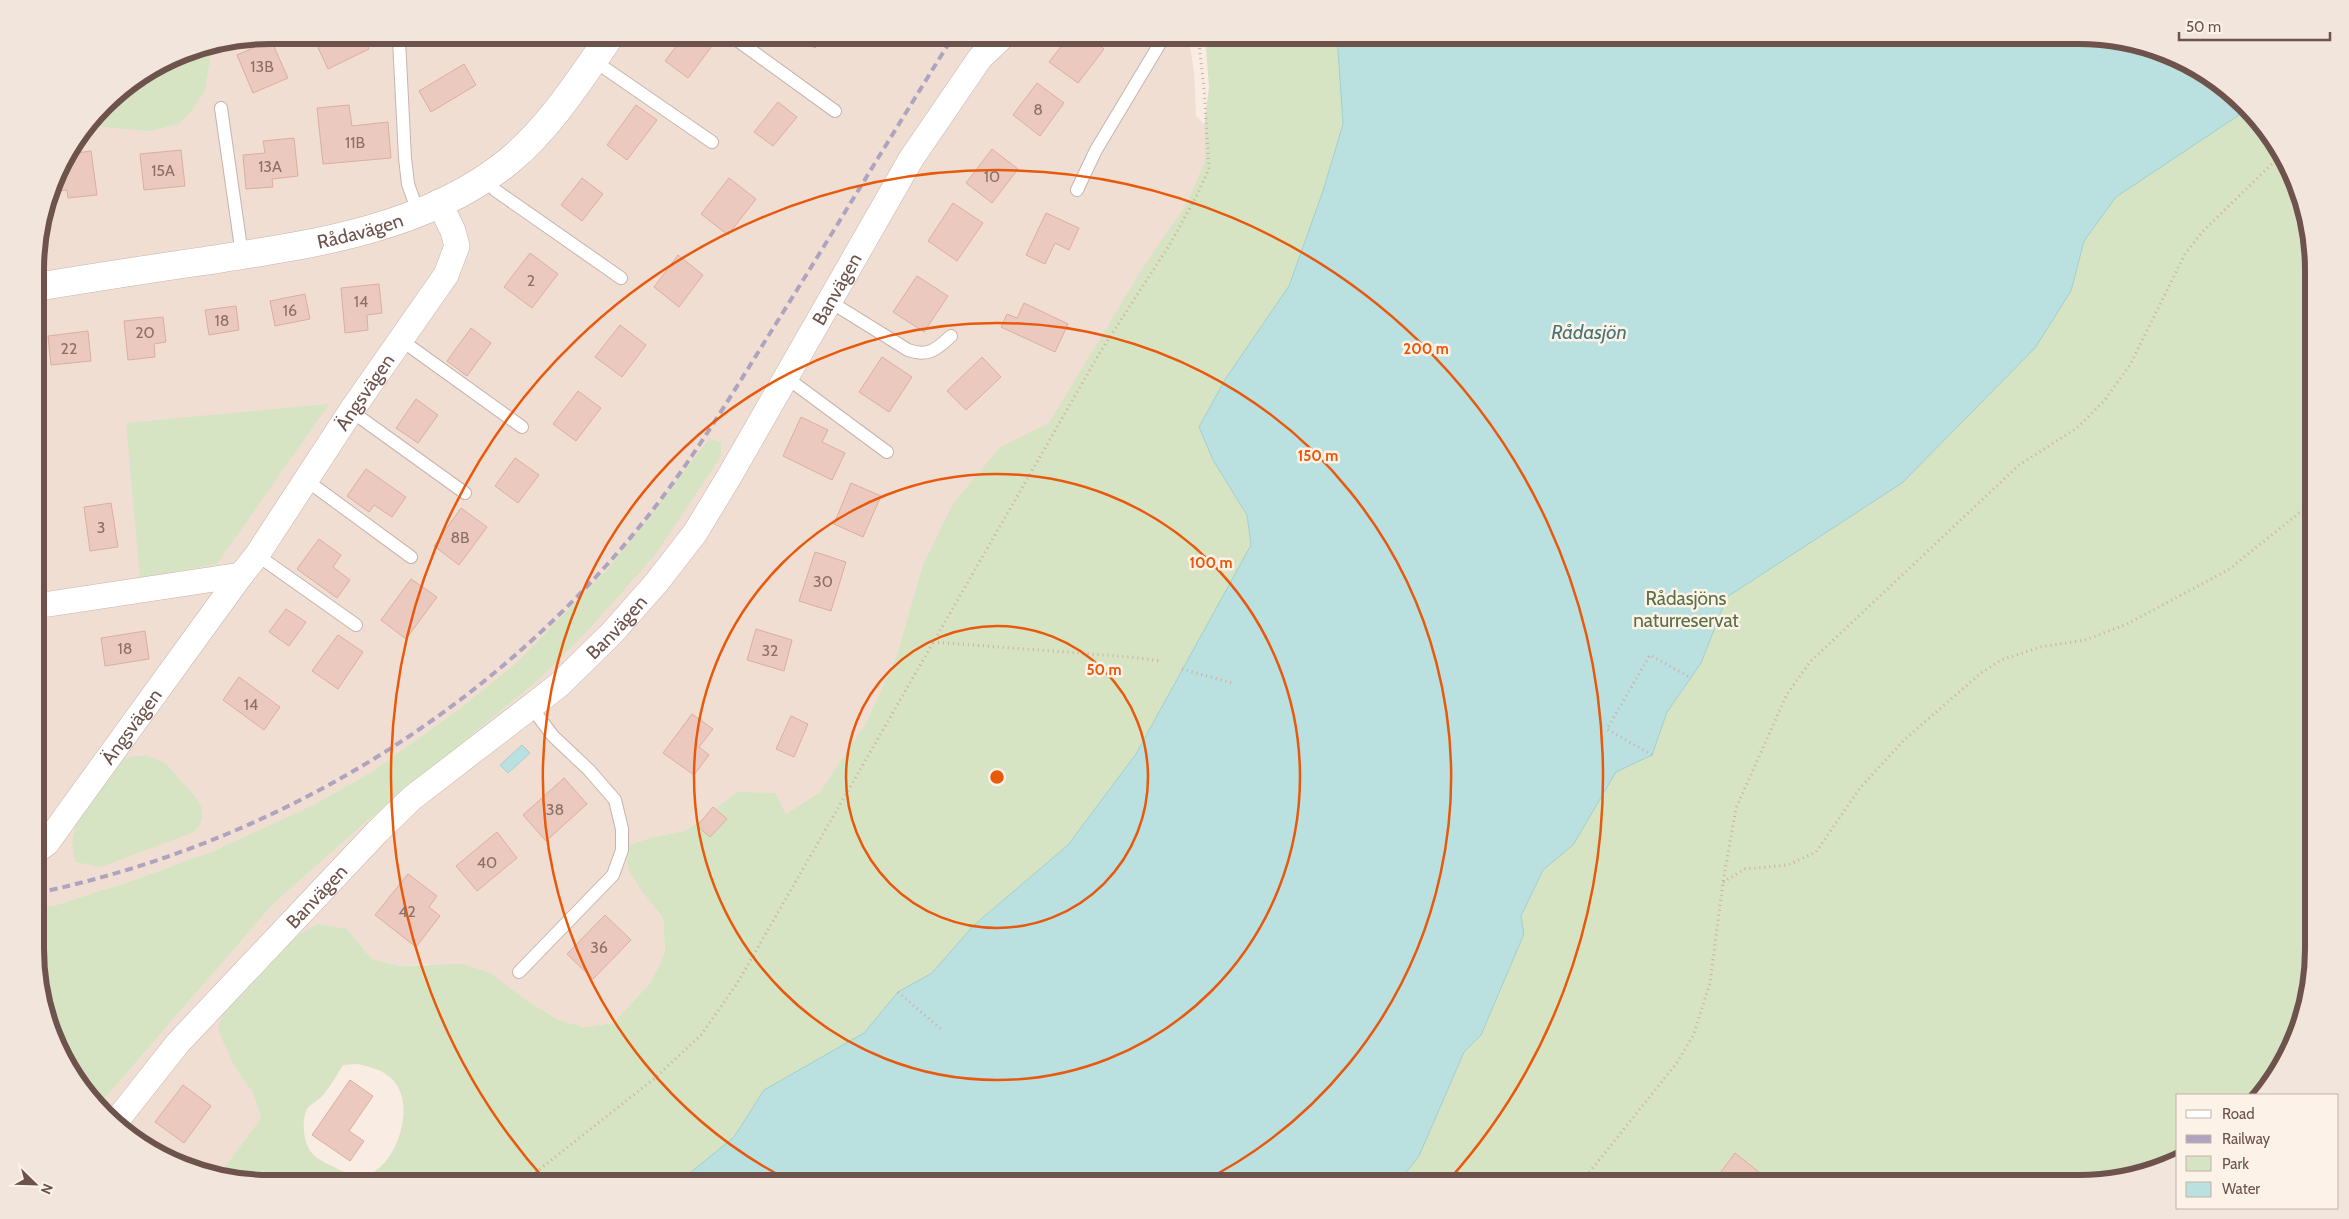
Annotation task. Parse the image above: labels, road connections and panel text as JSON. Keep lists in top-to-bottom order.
{
  "streets": {
    "street": ["Rådavägen", "Banvägen", "Ängsvägen"]
  },
  "crossings": [
    ["Rådavägen", "Ängsvägen"]
  ],
  "water": ["Rådasjön"],
  "parks": ["Rådasjöns naturreservat"],
  "house_numbers": [
    "13B",
    "8",
    "11B",
    "13A",
    "15A",
    "10",
    "2",
    "14",
    "16",
    "18",
    "20",
    "22",
    "3",
    "8B",
    "30",
    "18",
    "32",
    "14",
    "38",
    "40",
    "42",
    "36"
  ],
  "legend": [
    "Road",
    "Railway",
    "Park",
    "Water"
  ],
  "scale_bar": "50 m",
  "north": "bottom right",
  "rings": [
    "200 m",
    "150 m",
    "100 m",
    "50 m"
  ]
}
